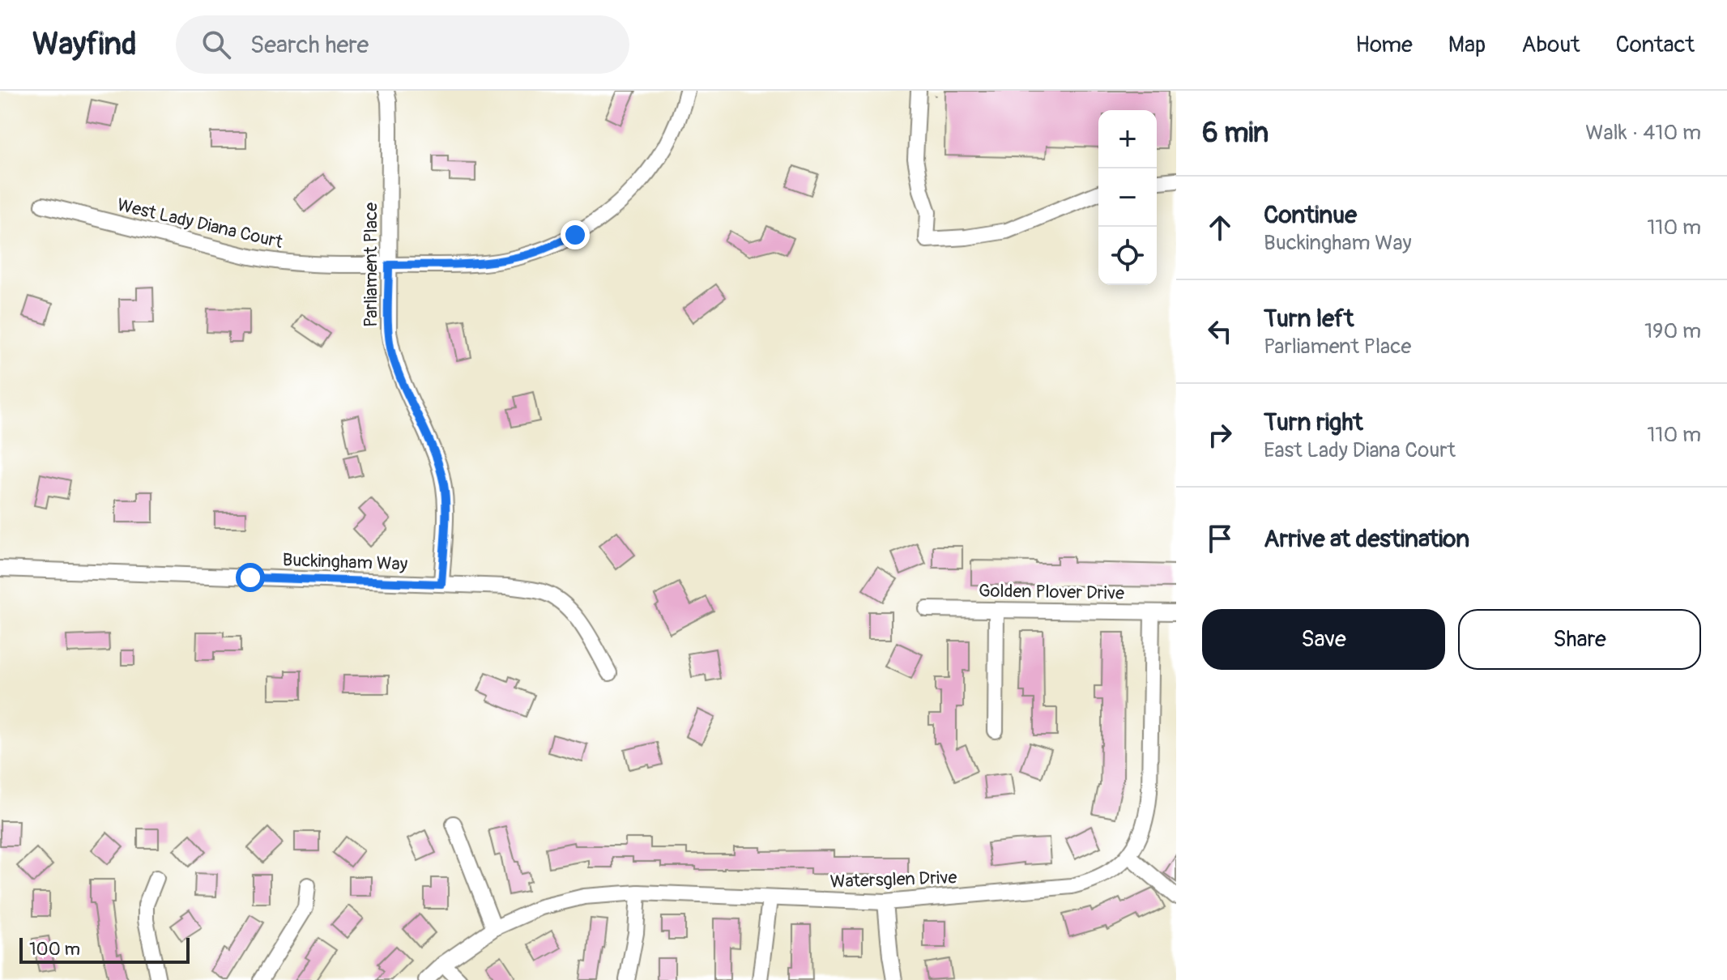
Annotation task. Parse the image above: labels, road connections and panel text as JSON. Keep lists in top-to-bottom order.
{
  "streets": {
    "street": [
      "West Lady Diana Court",
      "Parliament Place",
      "Buckingham Way",
      "Golden Plover Drive",
      "Watersglen Drive"
    ]
  },
  "crossings": [
    ["West Lady Diana Court", "Parliament Place"],
    ["Parliament Place", "Buckingham Way"],
    ["Golden Plover Drive", "Watersglen Drive"]
  ],
  "scale_bar": "100 m",
  "page": {
    "header": "Wayfind",
    "search": "Search here",
    "nav": [
      "Home",
      "Map",
      "About",
      "Contact"
    ],
    "heading": ["6 min", "Walk · 410 m"],
    "map_buttons": ["+", "−"],
    "list": [
      ["Continue", "Buckingham Way", "110 m"],
      ["Turn left", "Parliament Place", "190 m"],
      ["Turn right", "East Lady Diana Court", "110 m"],
      "Arrive at destination"
    ],
    "buttons": ["Save", "Share"],
    "scale": "100 m"
  }
}
